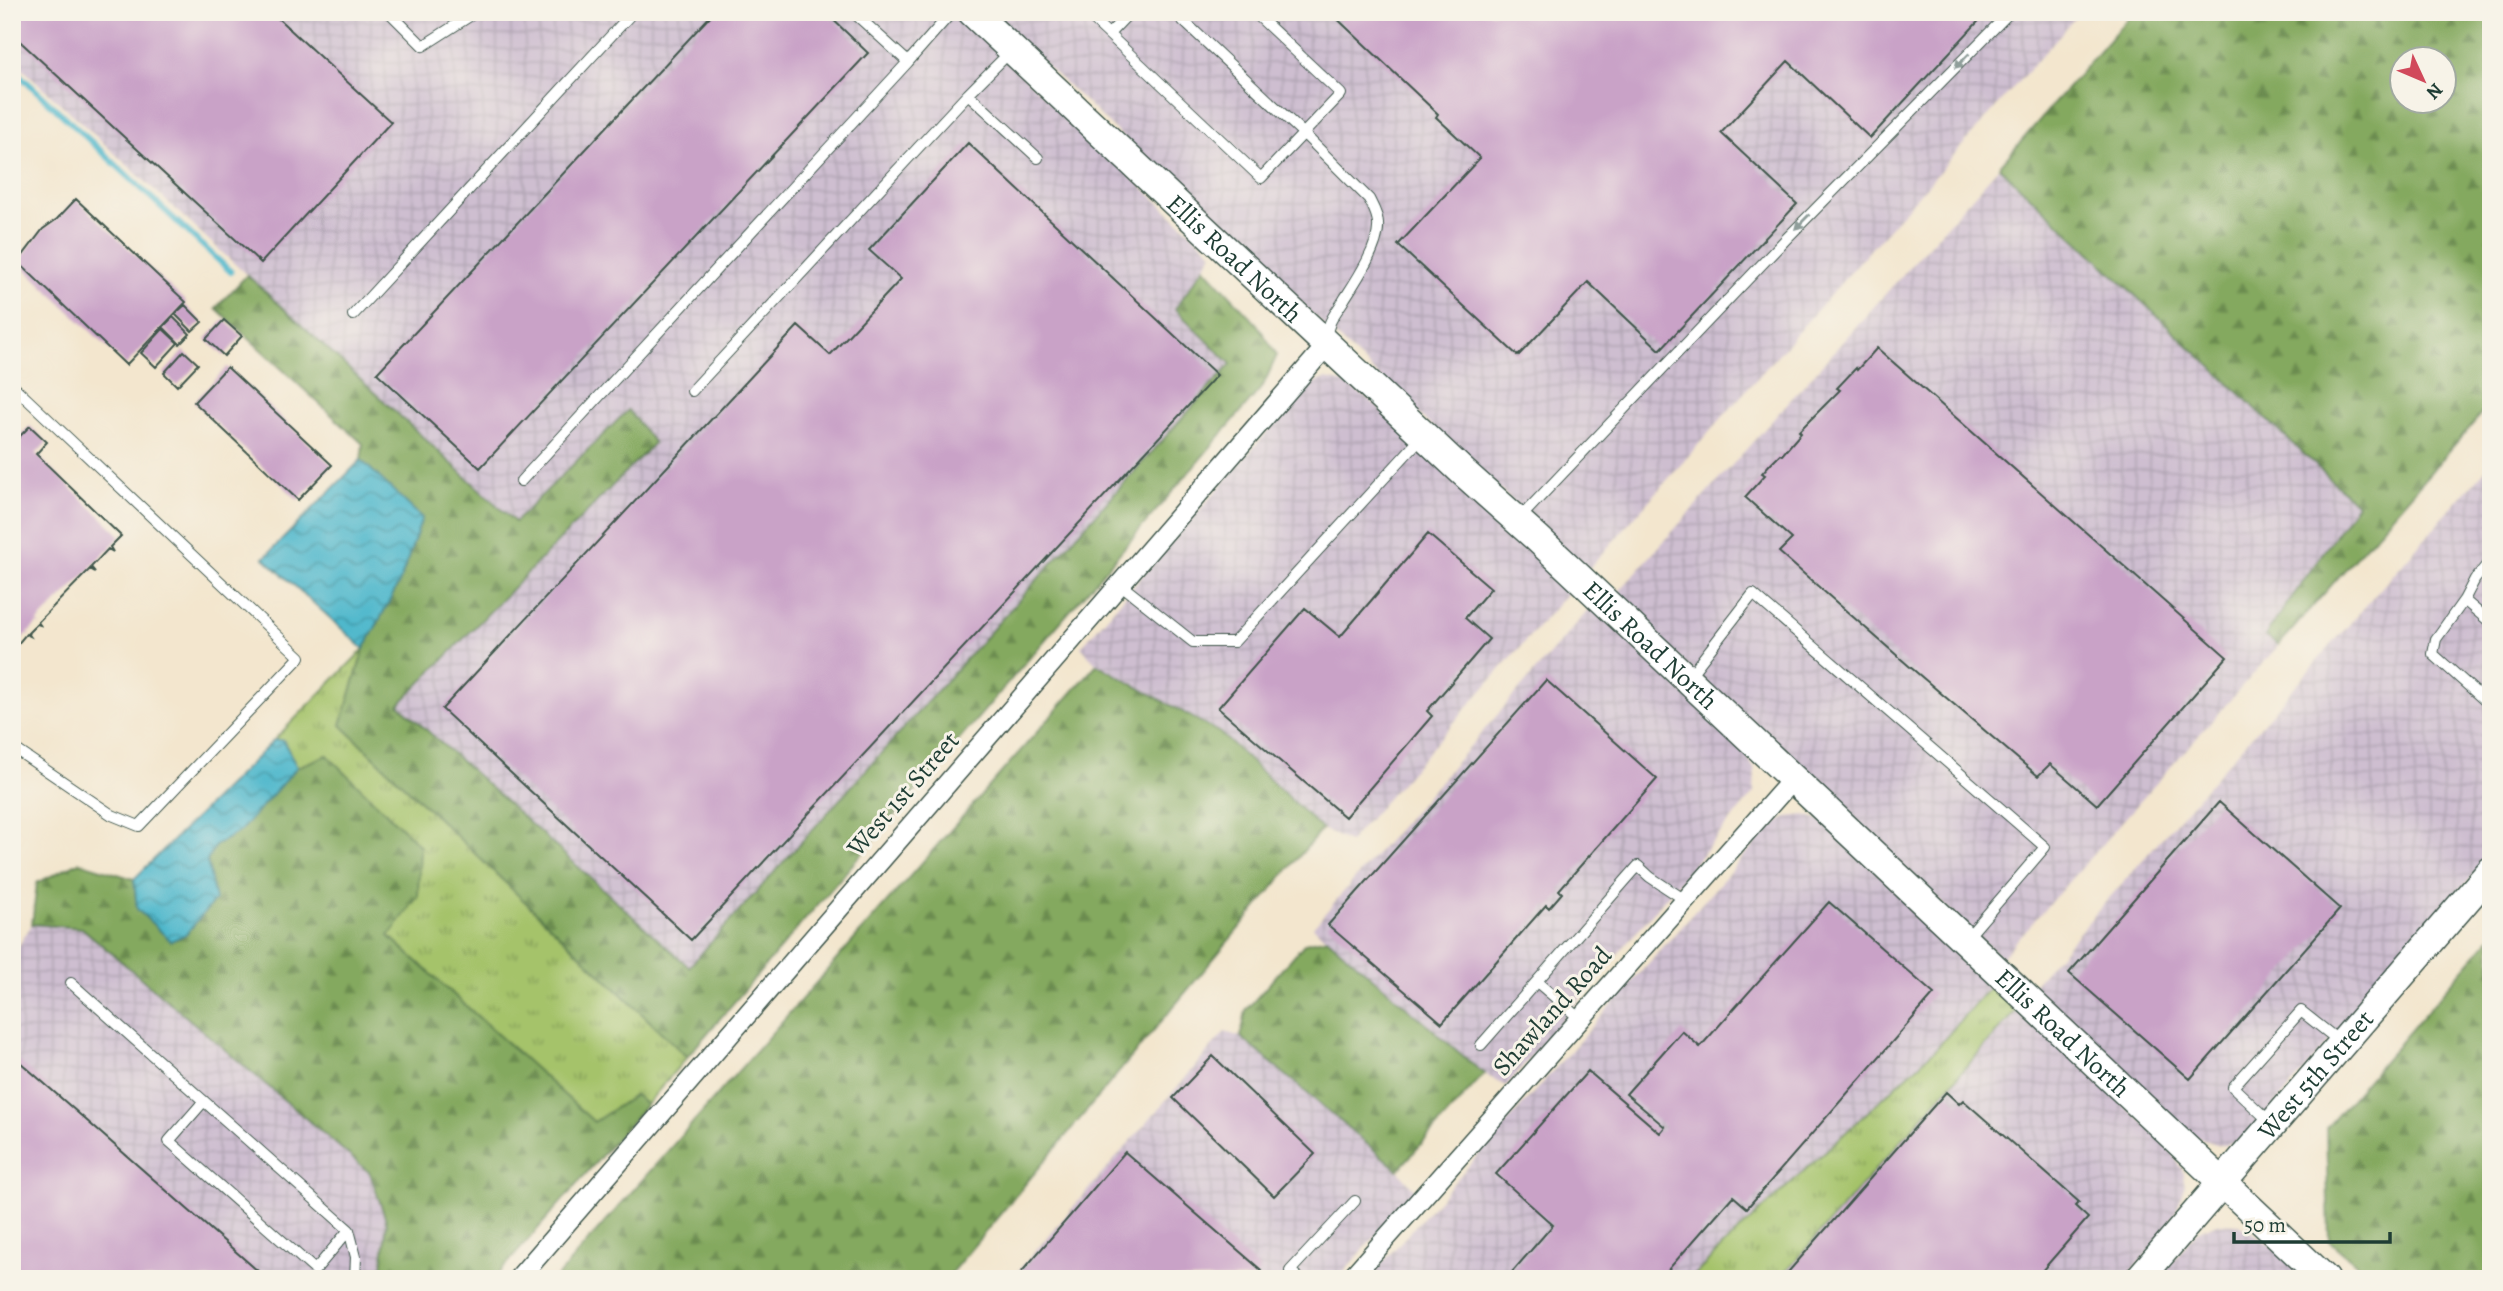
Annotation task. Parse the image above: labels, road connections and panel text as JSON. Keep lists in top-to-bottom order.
{
  "streets": {
    "street": [
      "Ellis Road North",
      "West 1st Street",
      "Shawland Road",
      "West 5th Street"
    ]
  },
  "crossings": [
    ["Ellis Road North", "West 1st Street"],
    ["Ellis Road North", "Shawland Road"],
    ["Ellis Road North", "West 5th Street"]
  ],
  "scale_bar": "50 m",
  "north": "bottom right"
}
